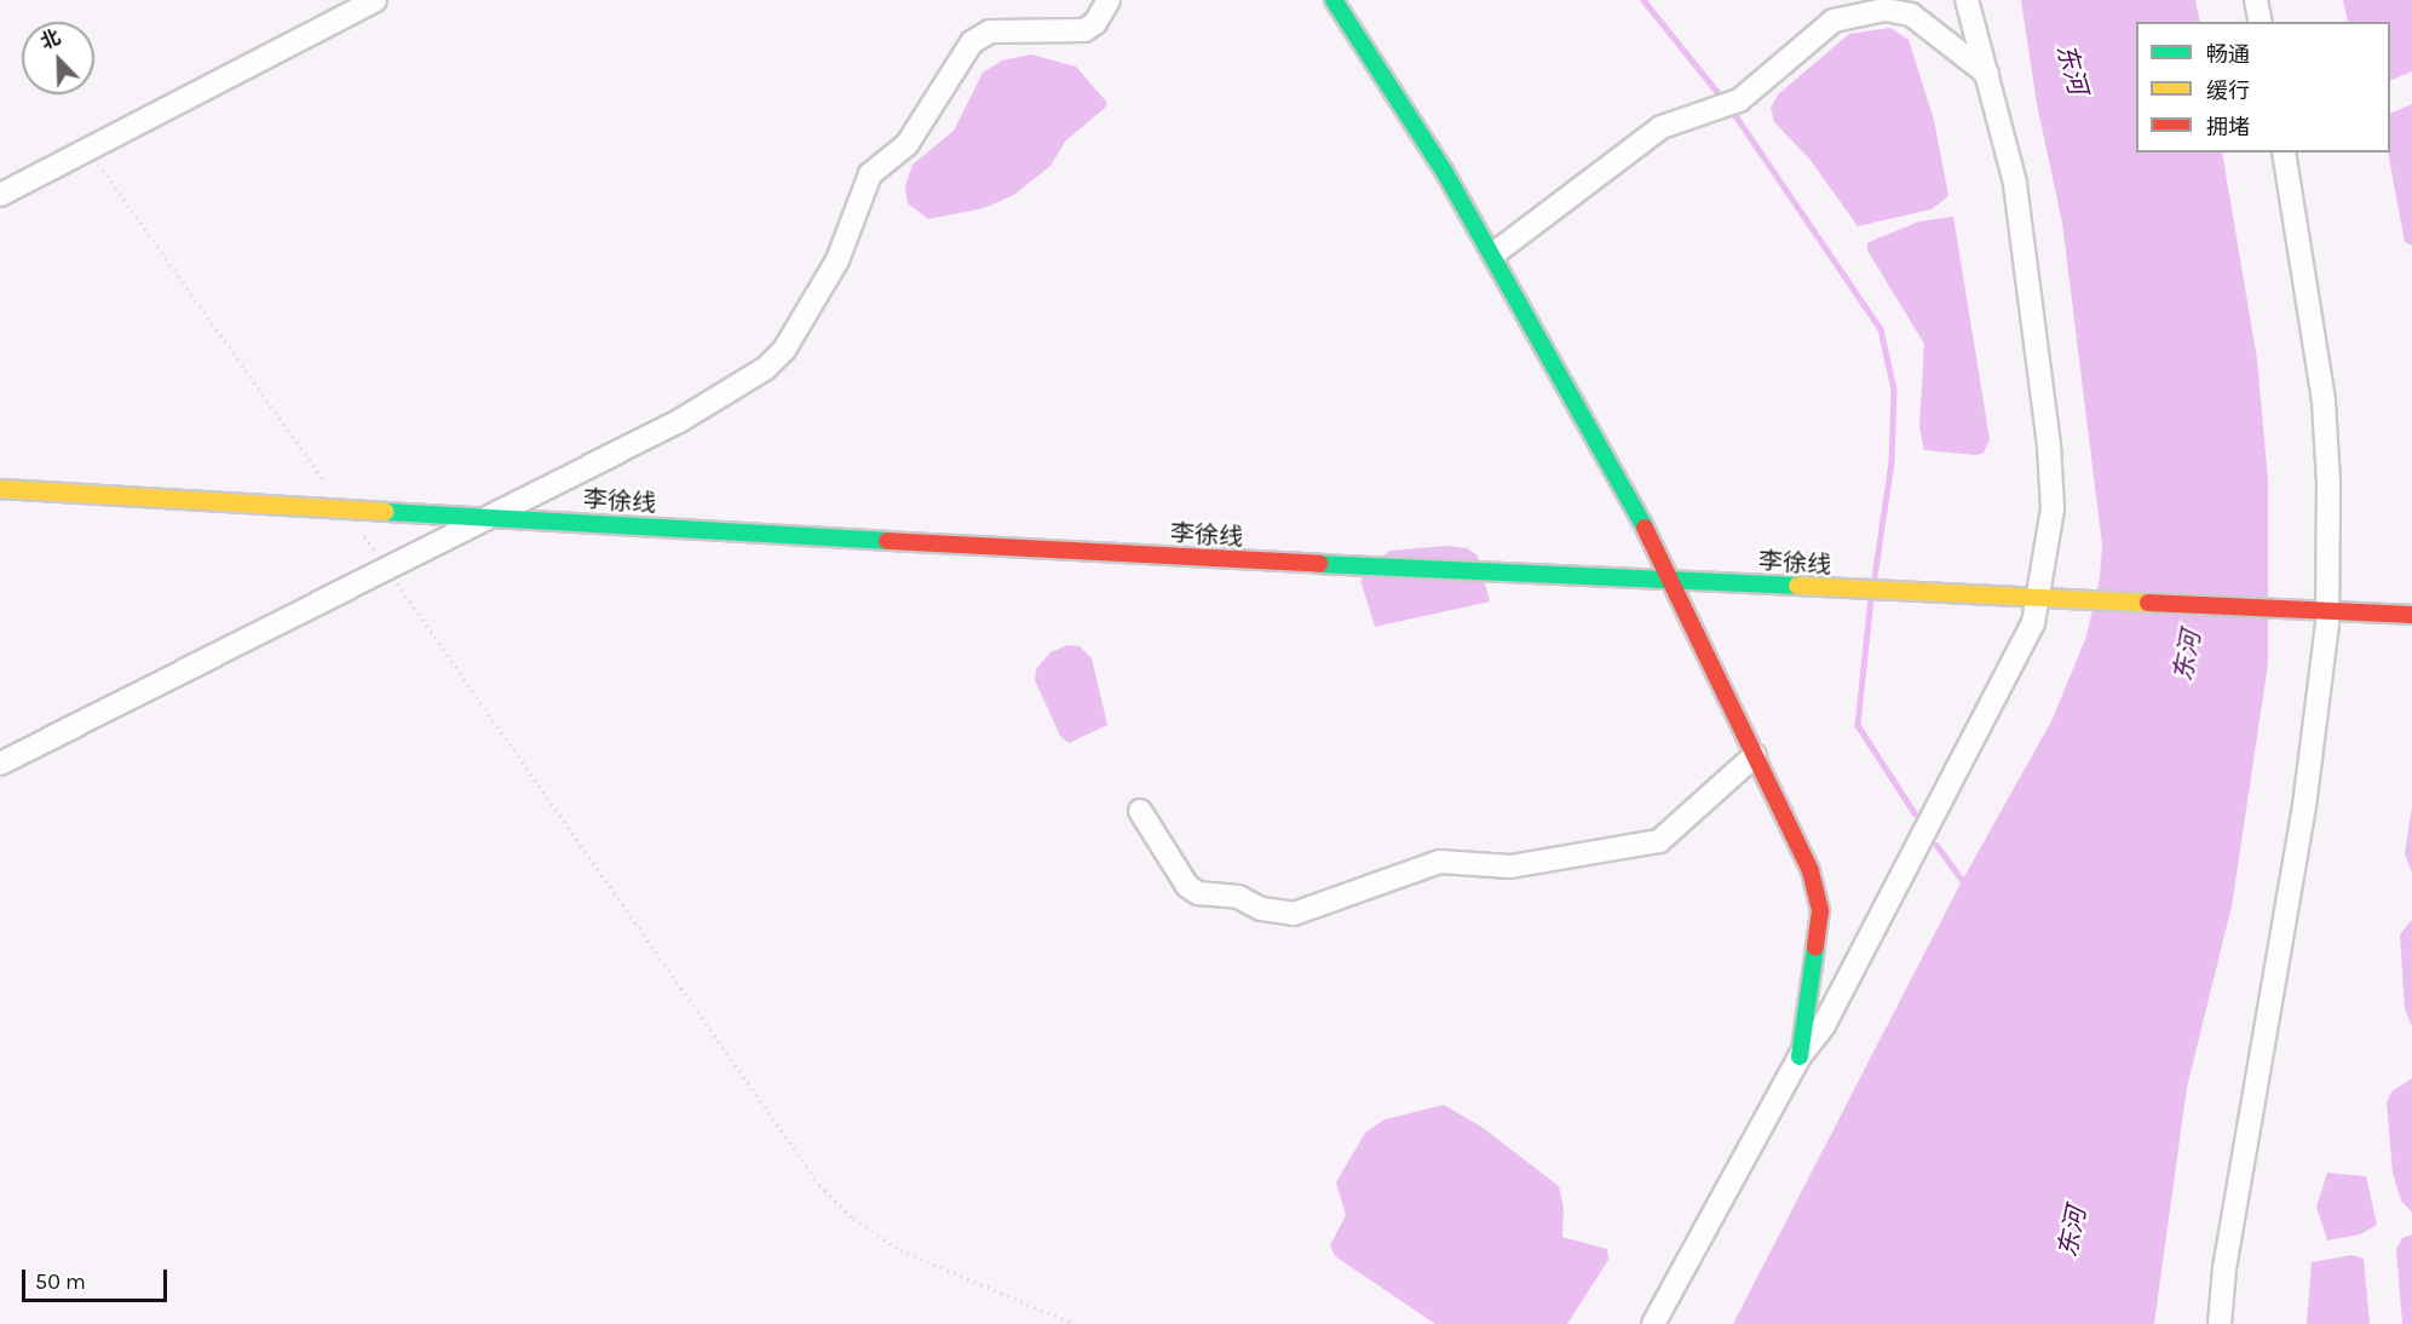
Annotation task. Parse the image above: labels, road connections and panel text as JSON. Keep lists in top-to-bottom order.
{
  "streets": {
    "main road": ["李徐线"]
  },
  "water": ["东河"],
  "legend": ["畅通", "缓行", "拥堵"],
  "scale_bar": "50 m",
  "north": "top left"
}
